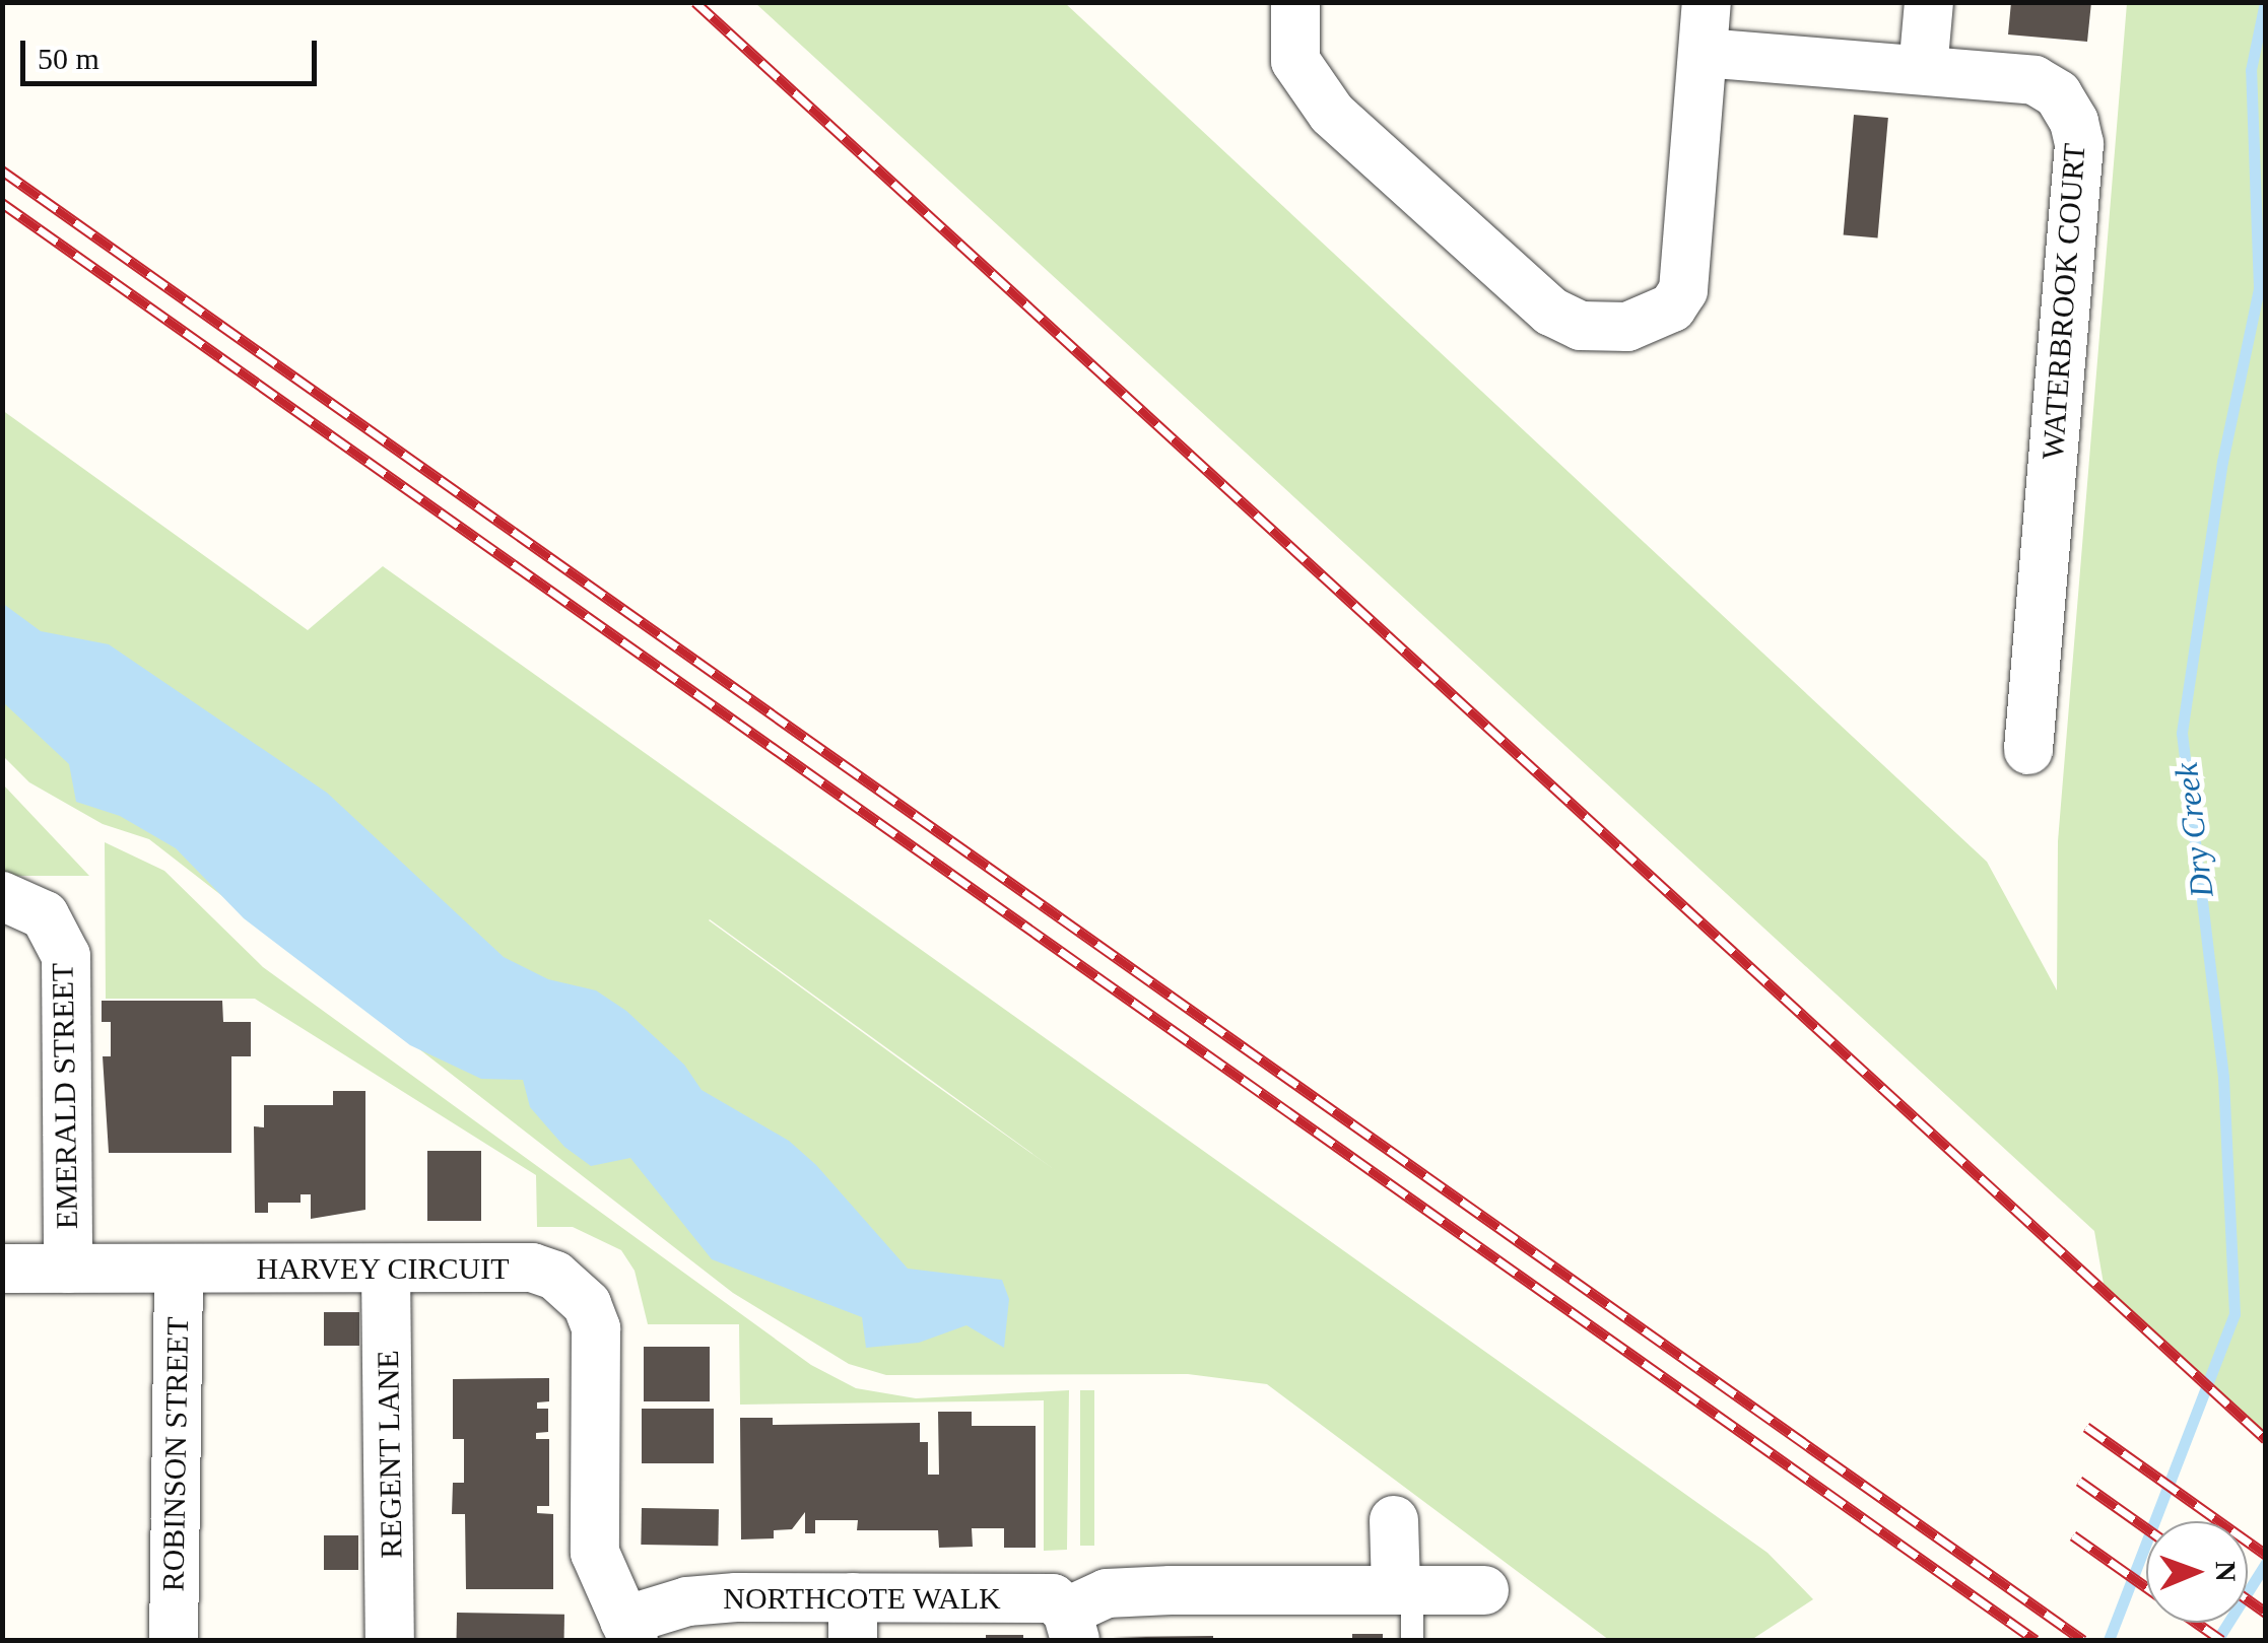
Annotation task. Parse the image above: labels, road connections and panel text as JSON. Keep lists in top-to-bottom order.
{
  "streets": {
    "street": [
      "WATERBROOK COURT",
      "EMERALD STREET",
      "HARVEY CIRCUIT",
      "ROBINSON STREET",
      "REGENT LANE",
      "NORTHCOTE WALK"
    ]
  },
  "crossings": [
    ["EMERALD STREET", "HARVEY CIRCUIT"],
    ["HARVEY CIRCUIT", "ROBINSON STREET"],
    ["HARVEY CIRCUIT", "REGENT LANE"],
    ["HARVEY CIRCUIT", "NORTHCOTE WALK"]
  ],
  "water": ["Dry Creek"],
  "scale_bar": "50 m",
  "north": "right"
}
